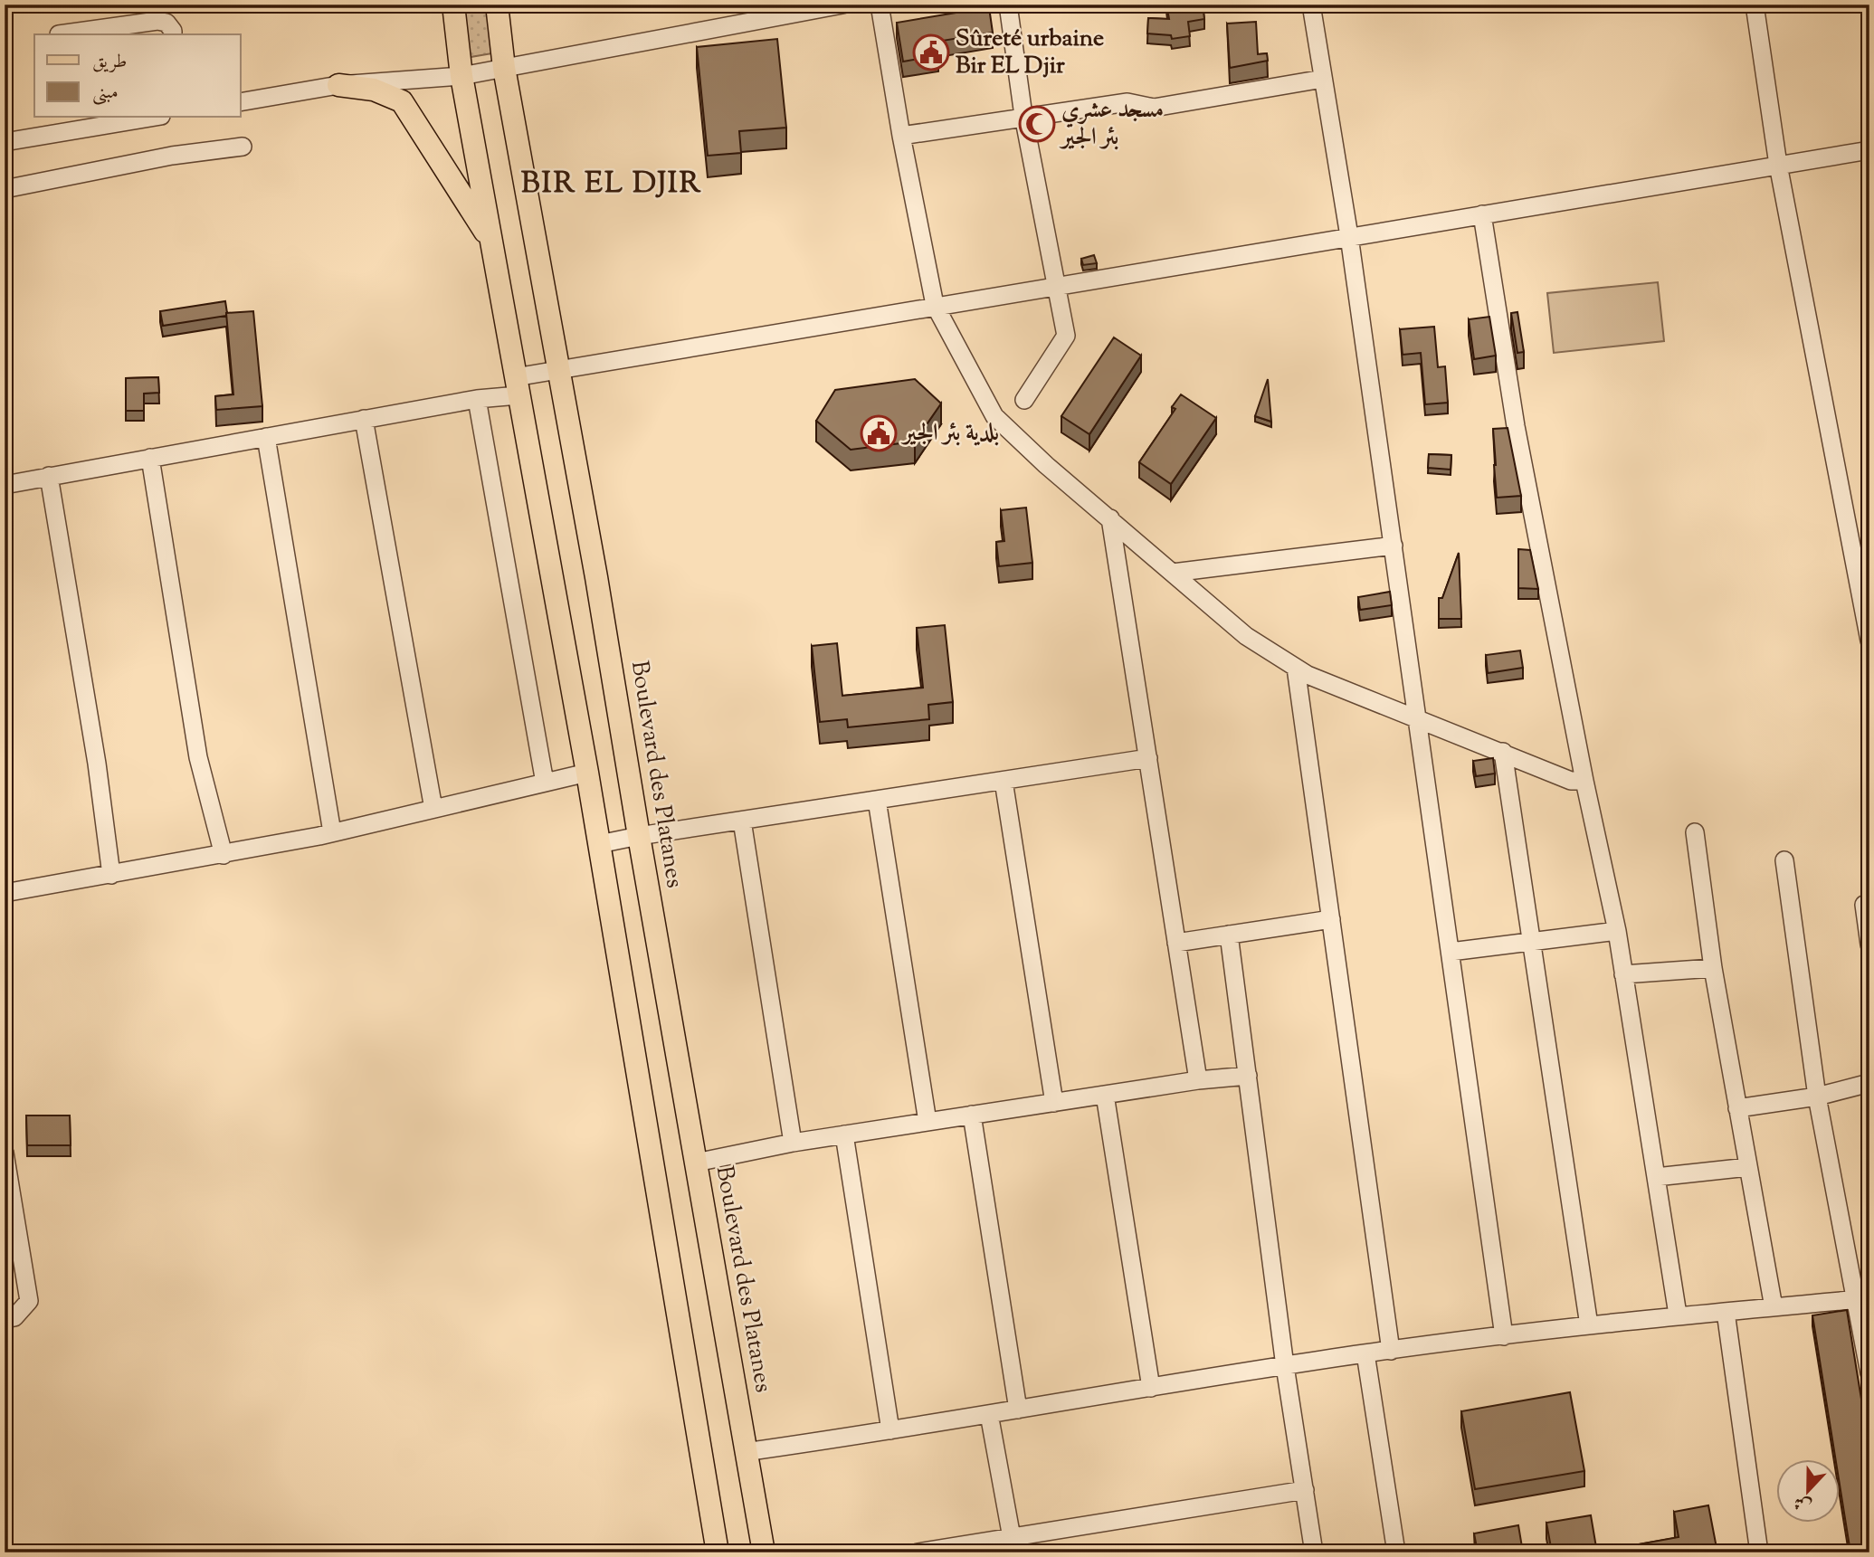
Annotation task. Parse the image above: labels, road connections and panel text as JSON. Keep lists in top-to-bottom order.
{
  "streets": {
    "main road": ["Boulevard des Platanes"]
  },
  "districts": ["BIR EL DJIR"],
  "places": {
    "public building": ["Sûreté urbaine Bir EL Djir", "بلدية بئر الجير"],
    "mosque": ["مسجد عشري بئر الجير"]
  },
  "legend": ["طريق", "مبنى"],
  "north": "bottom"
}
